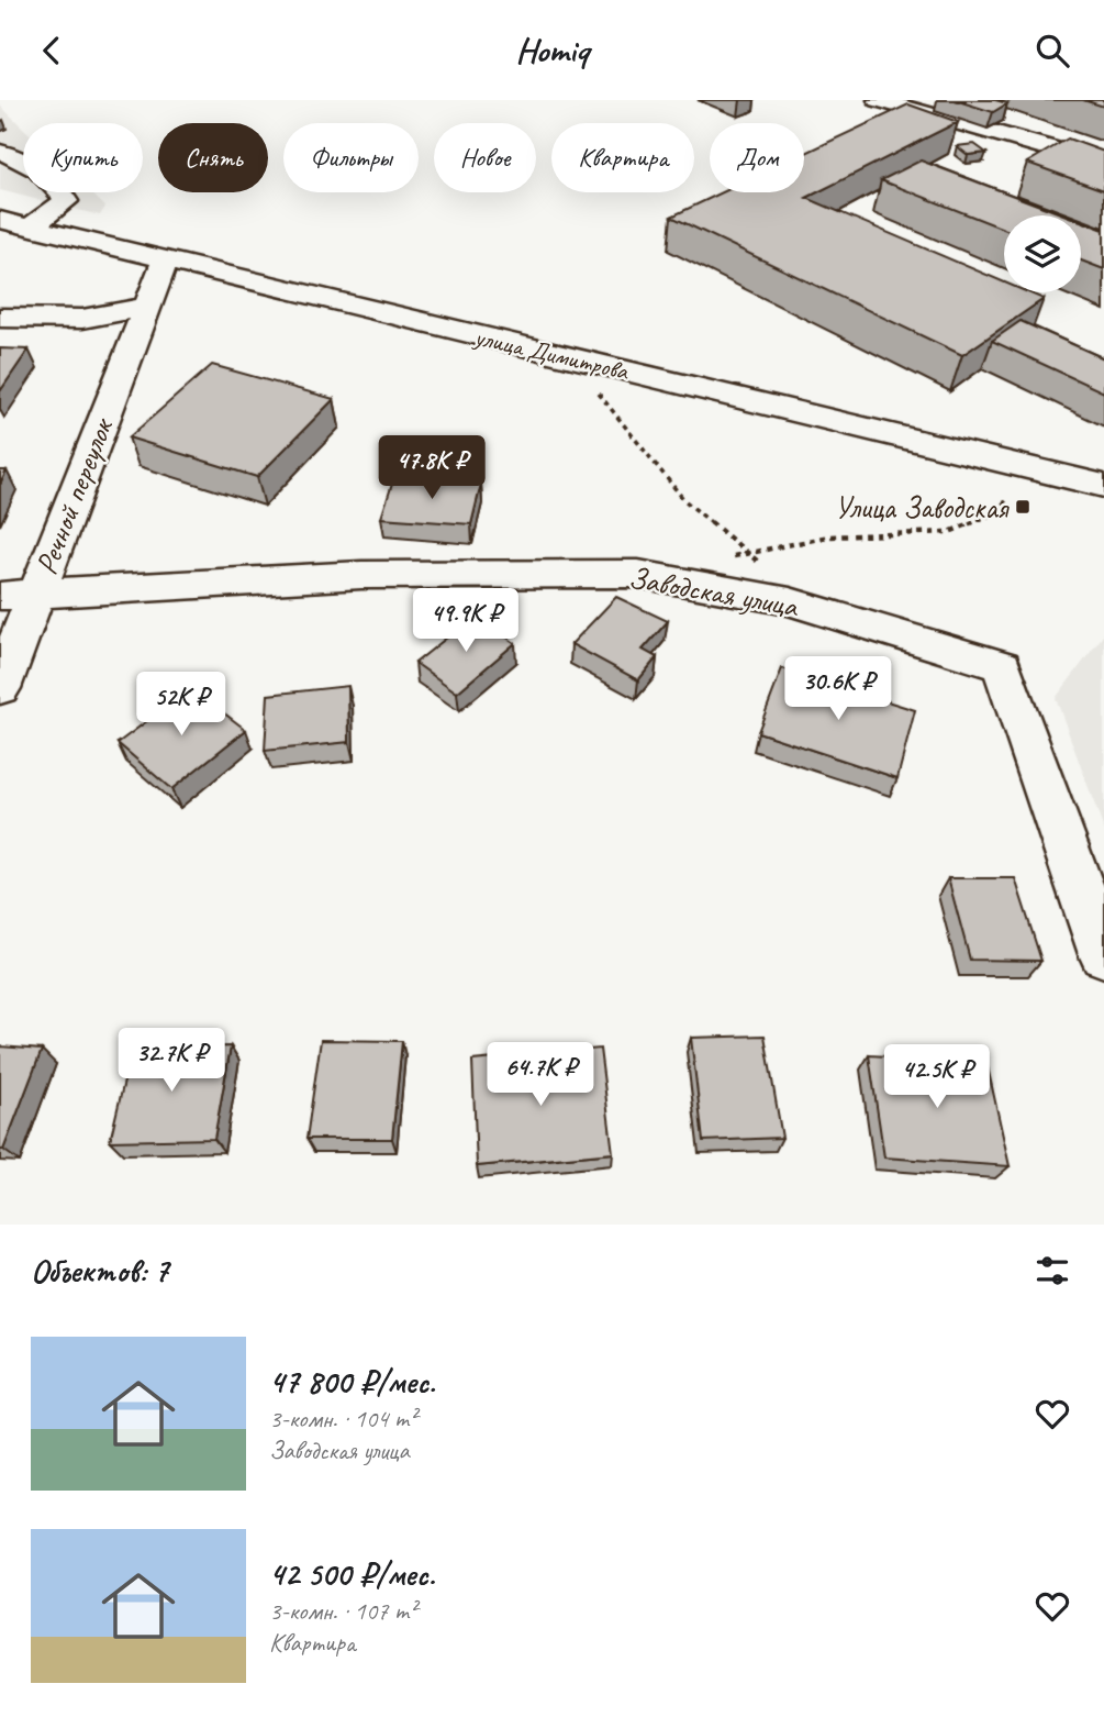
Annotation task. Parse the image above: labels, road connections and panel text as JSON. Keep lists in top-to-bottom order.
{
  "streets": {
    "street": ["улица Димитрова", "Речной переулок", "Заводская улица"]
  },
  "crossings": [
    ["улица Димитрова", "Речной переулок"],
    ["Речной переулок", "Заводская улица"]
  ],
  "places": {
    "transit": ["Улица Заводская"]
  },
  "page": {
    "header": "Homiq",
    "chip": [
      "Купить",
      "Снять",
      "Фильтры",
      "Новое",
      "Квартира",
      "Дом"
    ],
    "price": [
      "47.8K ₽",
      "49.9K ₽",
      "30.6K ₽",
      "52K ₽",
      "32.7K ₽",
      "64.7K ₽",
      "42.5K ₽"
    ],
    "heading": "Объектов: 7",
    "list": [
      {
        "name": "47 800 ₽/мес.",
        "note": "3-комн. · 104 m² · Заводская улица"
      },
      {
        "name": "42 500 ₽/мес.",
        "note": "3-комн. · 107 m² · Квартира"
      }
    ]
  }
}
